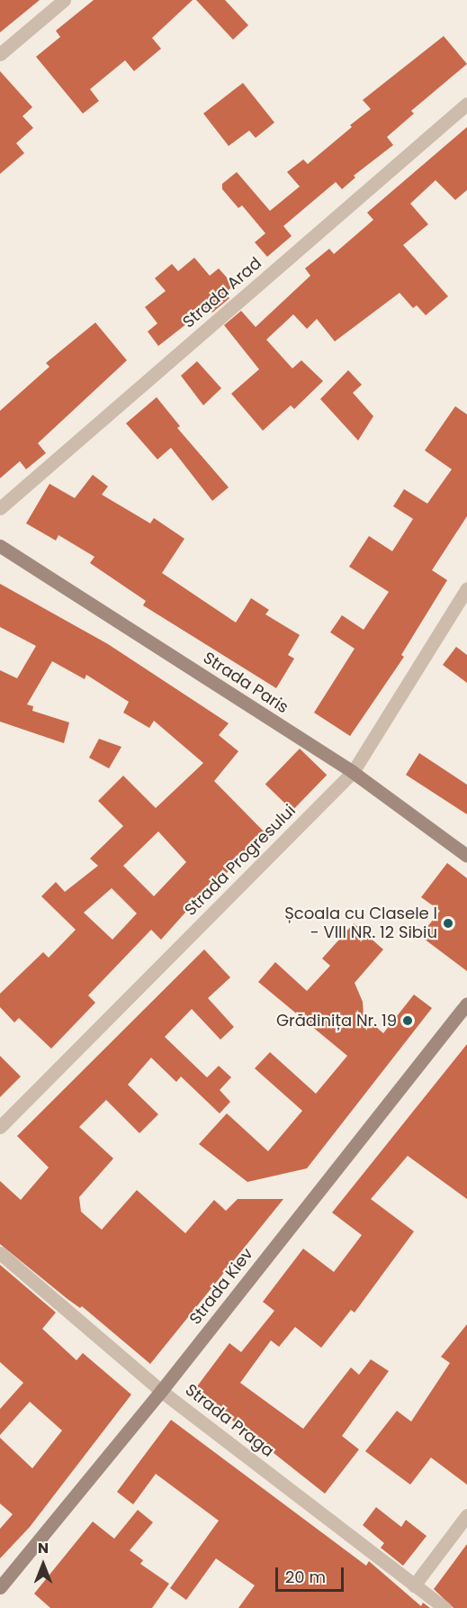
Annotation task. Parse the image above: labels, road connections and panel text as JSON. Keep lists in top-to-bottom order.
{
  "streets": {
    "street": [
      "Strada Arad",
      "Strada Paris",
      "Strada Progresului",
      "Strada Kiev",
      "Strada Praga"
    ]
  },
  "crossings": [
    ["Strada Paris", "Strada Progresului"],
    ["Strada Kiev", "Strada Praga"]
  ],
  "places": ["Școala cu Clasele I - VIII NR. 12 Sibiu", "Grădinița Nr. 19"],
  "scale_bar": "20 m",
  "north": "top"
}
